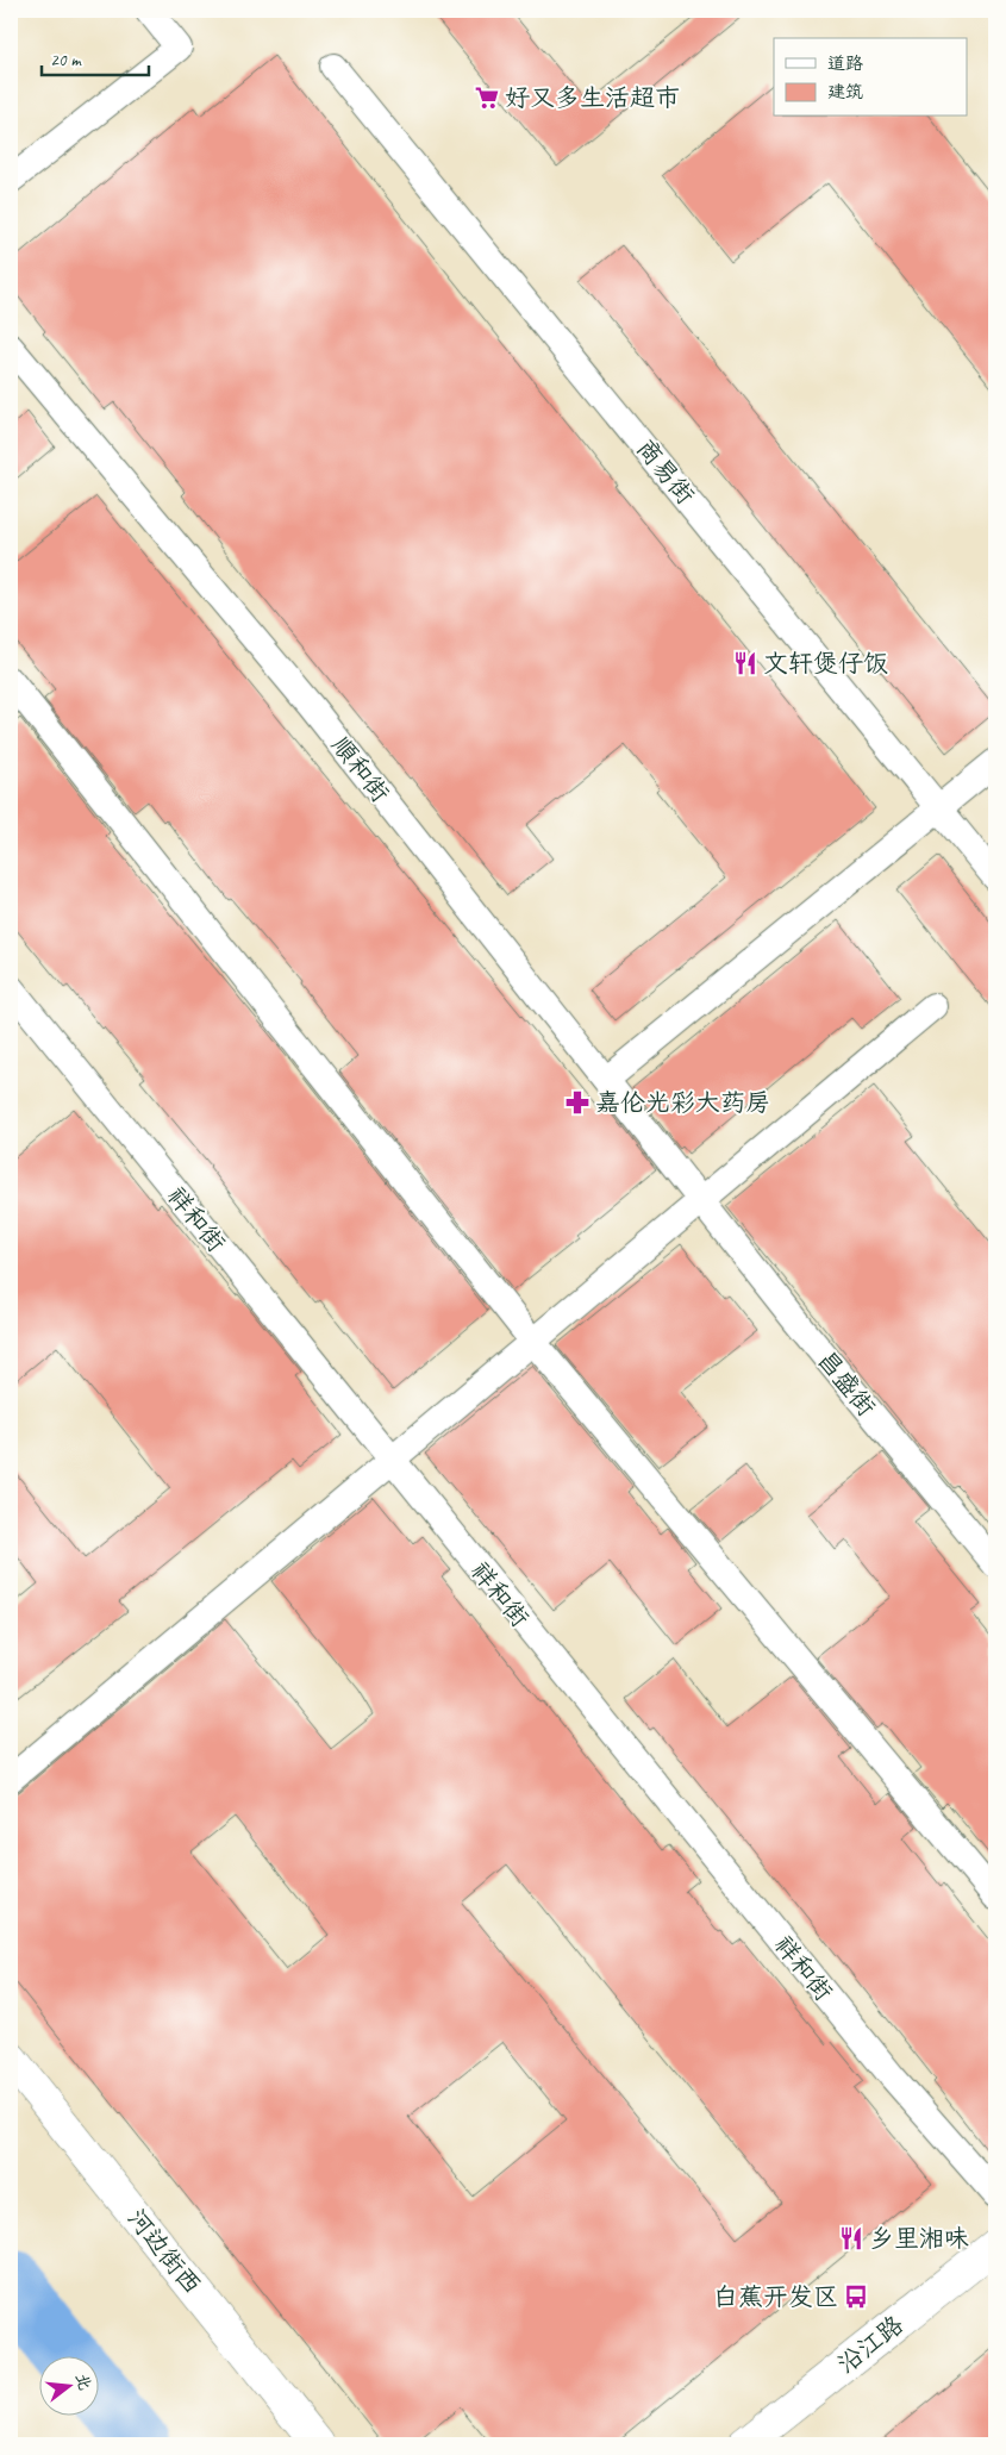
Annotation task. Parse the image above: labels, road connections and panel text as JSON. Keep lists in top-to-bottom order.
{
  "streets": {
    "street": [
      "商易街",
      "順和街",
      "祥和街",
      "昌盛街",
      "河边街西",
      "沿江路"
    ]
  },
  "crossings": [
    ["順和街", "昌盛街"]
  ],
  "places": {
    "supermarket": ["好又多生活超市"],
    "restaurant": ["文轩煲仔饭", "乡里湘味"],
    "pharmacy": ["嘉伦光彩大药房"],
    "bus stop": ["白蕉开发区"]
  },
  "legend": ["道路", "建筑"],
  "scale_bar": "20 m",
  "north": "right"
}
